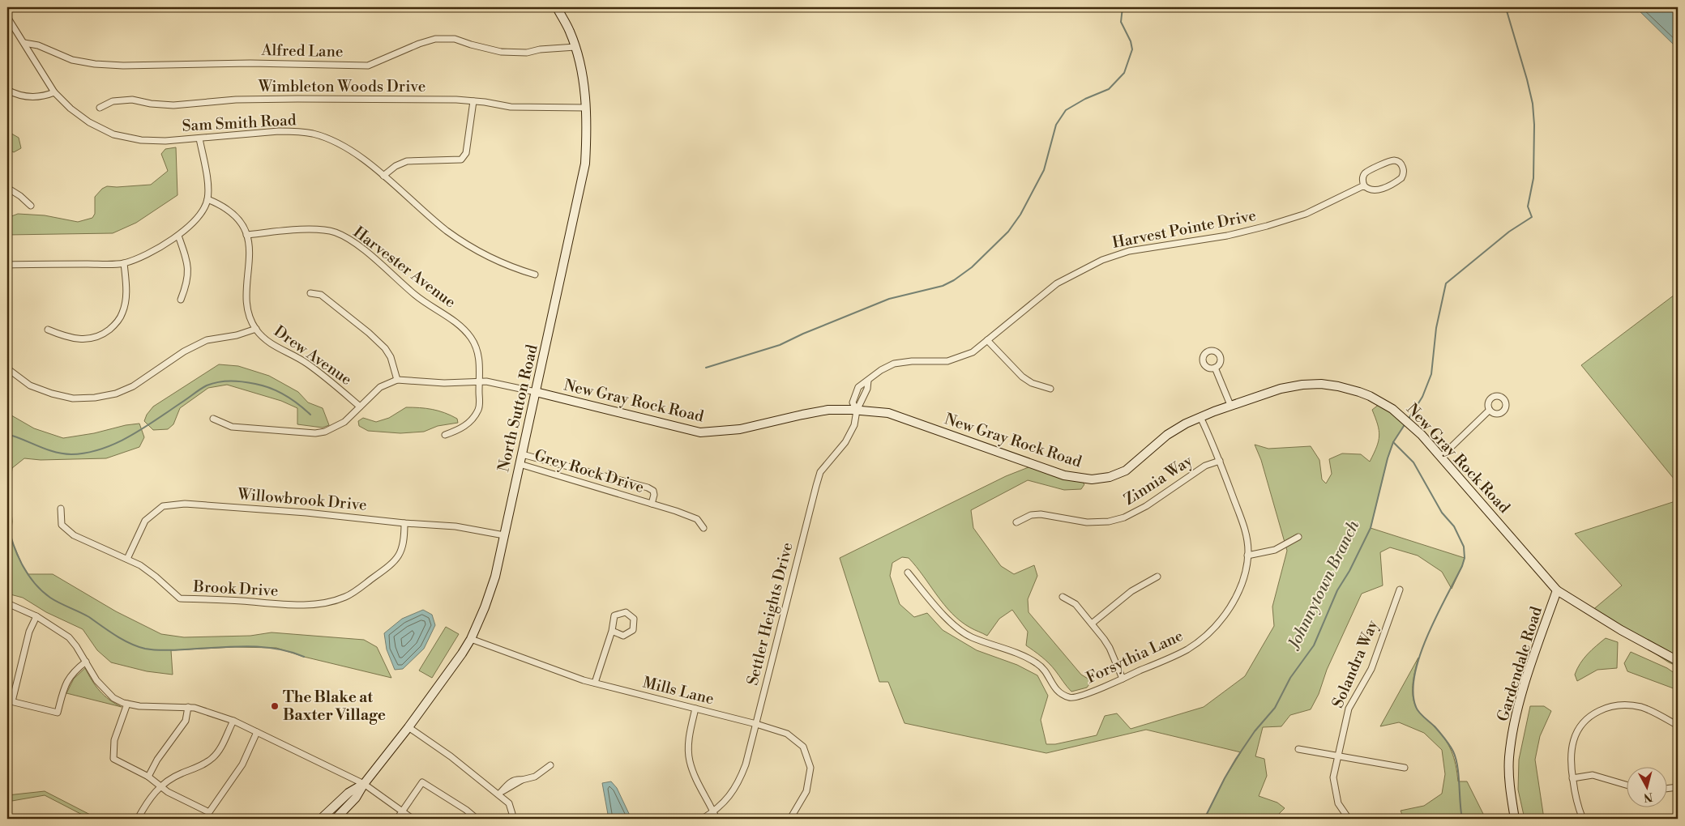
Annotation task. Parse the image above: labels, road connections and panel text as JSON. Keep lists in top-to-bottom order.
{
  "streets": {
    "street": [
      "Alfred Lane",
      "Wimbleton Woods Drive",
      "Sam Smith Road",
      "Harvest Pointe Drive",
      "Harvester Avenue",
      "Drew Avenue",
      "New Gray Rock Road",
      "North Sutton Road",
      "Grey Rock Drive",
      "Zinnia Way",
      "Willowbrook Drive",
      "Brook Drive",
      "Settler Heights Drive",
      "Forsythia Lane",
      "Solandra Way",
      "Gardendale Road",
      "Mills Lane"
    ]
  },
  "crossings": [
    ["Alfred Lane", "Sam Smith Road"],
    ["Alfred Lane", "North Sutton Road"],
    ["Wimbleton Woods Drive", "North Sutton Road"],
    ["Harvest Pointe Drive", "Settler Heights Drive"],
    ["Harvester Avenue", "Drew Avenue"],
    ["New Gray Rock Road", "North Sutton Road"],
    ["New Gray Rock Road", "Settler Heights Drive"],
    ["New Gray Rock Road", "Forsythia Lane"],
    ["New Gray Rock Road", "Gardendale Road"],
    ["North Sutton Road", "Grey Rock Drive"],
    ["North Sutton Road", "Willowbrook Drive"],
    ["North Sutton Road", "Mills Lane"],
    ["Zinnia Way", "Forsythia Lane"],
    ["Willowbrook Drive", "Brook Drive"],
    ["Settler Heights Drive", "Mills Lane"]
  ],
  "water": ["Johnnytown Branch"],
  "places": ["The Blake at Baxter Village"],
  "north": "bottom"
}
